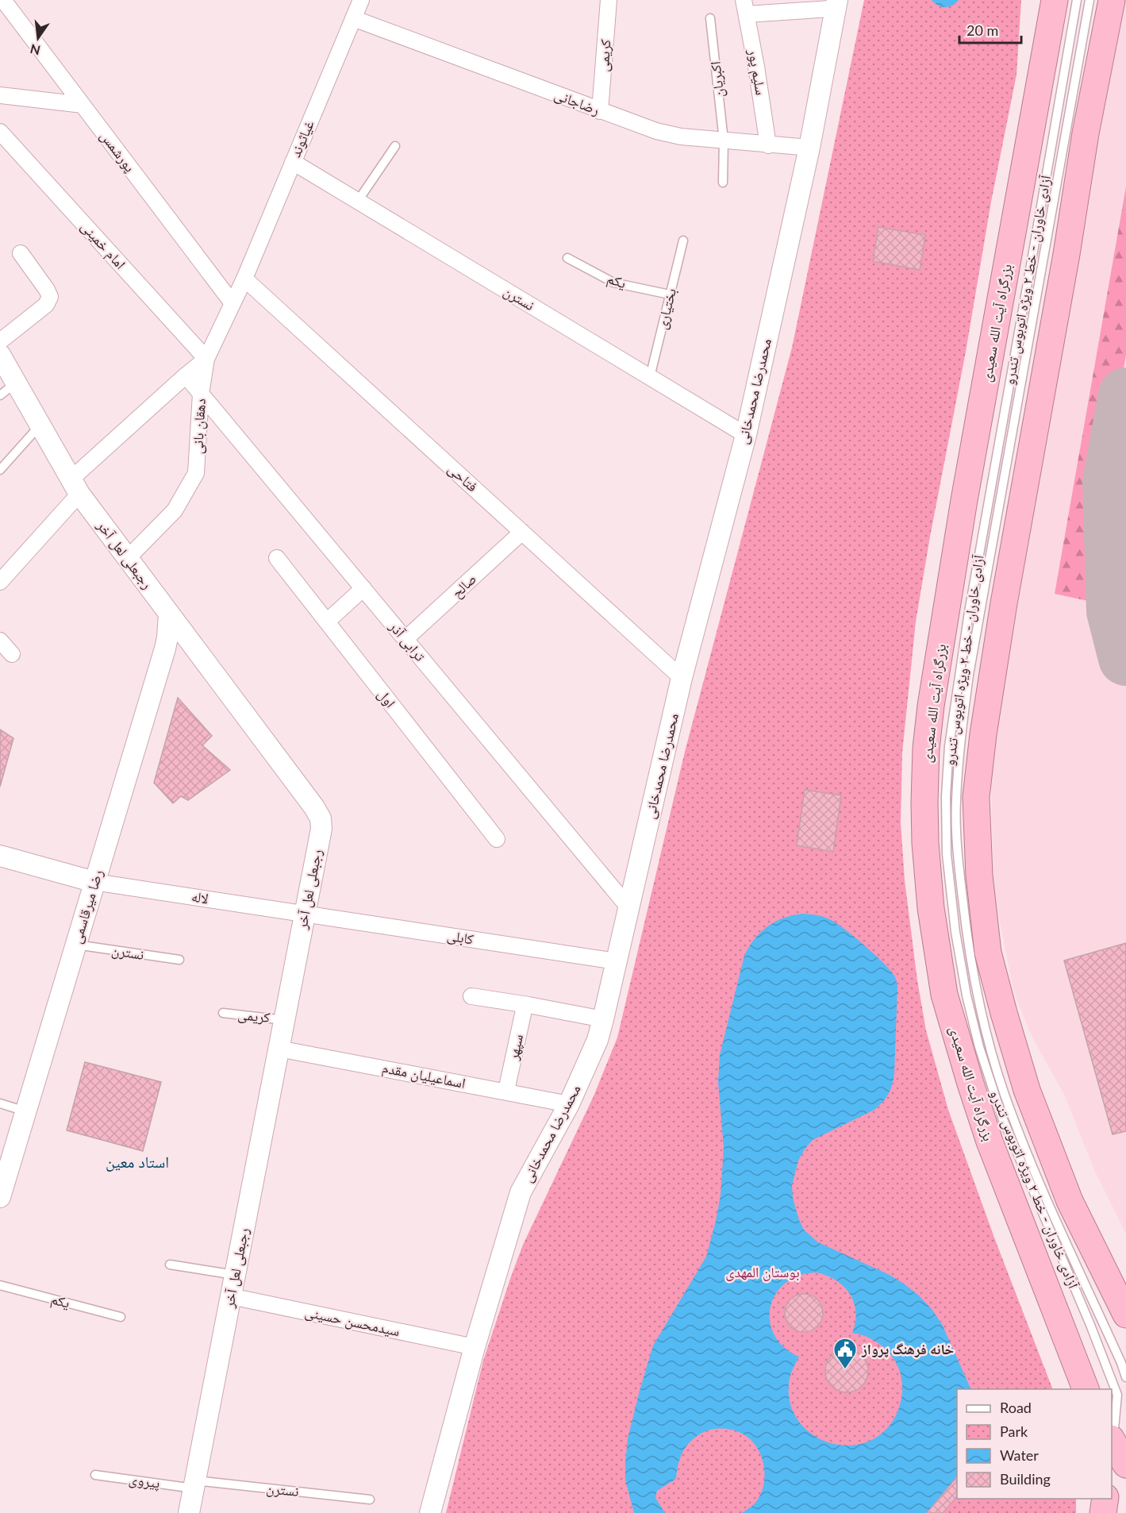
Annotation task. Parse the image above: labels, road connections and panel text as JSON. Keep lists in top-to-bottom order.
{
  "streets": {
    "highway": ["بزرگراه آیت الله سعیدی"],
    "street": [
      "کریمی",
      "سلیم پور",
      "رضاجانی",
      "غیاثوند",
      "پورشمس",
      "امام خمینی",
      "نسترن",
      "محمدرضا محمدخانی",
      "دهقان بانی",
      "فتاحی",
      "رجبعلی لعل آخر",
      "صالح",
      "ترابی آذر",
      "اول",
      "لاله",
      "رضا میرقاسمی",
      "کابلی",
      "سپهر",
      "اسماعیلیان مقدم",
      "سیدمحسن حسینی"
    ],
    "lane": [
      "اکبریان",
      "آزادی خاوران - خط ۲ ویژه اتوبوس تندرو",
      "یکم",
      "بختیاری",
      "پیروی"
    ]
  },
  "crossings": [
    ["کریمی", "رضاجانی"],
    ["کریمی", "رجبعلی لعل آخر"],
    ["سلیم پور", "رضاجانی"],
    ["اکبریان", "رضاجانی"],
    ["رضاجانی", "غیاثوند"],
    ["رضاجانی", "محمدرضا محمدخانی"],
    ["غیاثوند", "نسترن"],
    ["غیاثوند", "دهقان بانی"],
    ["غیاثوند", "فتاحی"],
    ["پورشمس", "دهقان بانی"],
    ["امام خمینی", "دهقان بانی"],
    ["یکم", "بختیاری"],
    ["نسترن", "بختیاری"],
    ["نسترن", "محمدرضا محمدخانی"],
    ["نسترن", "رجبعلی لعل آخر"],
    ["نسترن", "رضا میرقاسمی"],
    ["نسترن", "پیروی"],
    ["محمدرضا محمدخانی", "فتاحی"],
    ["محمدرضا محمدخانی", "ترابی آذر"],
    ["محمدرضا محمدخانی", "کابلی"],
    ["محمدرضا محمدخانی", "اسماعیلیان مقدم"],
    ["محمدرضا محمدخانی", "سیدمحسن حسینی"],
    ["دهقان بانی", "فتاحی"],
    ["دهقان بانی", "رجبعلی لعل آخر"],
    ["دهقان بانی", "ترابی آذر"],
    ["فتاحی", "صالح"],
    ["رجبعلی لعل آخر", "لاله"],
    ["رجبعلی لعل آخر", "رضا میرقاسمی"],
    ["رجبعلی لعل آخر", "کابلی"],
    ["رجبعلی لعل آخر", "اسماعیلیان مقدم"],
    ["رجبعلی لعل آخر", "سیدمحسن حسینی"],
    ["رجبعلی لعل آخر", "پیروی"],
    ["صالح", "ترابی آذر"],
    ["لاله", "رضا میرقاسمی"],
    ["لاله", "کابلی"],
    ["سپهر", "اسماعیلیان مقدم"]
  ],
  "districts": ["استاد معین"],
  "parks": ["بوستان المهدی"],
  "places": {
    "public building": ["خانه فرهنگ پرواز"]
  },
  "legend": [
    "Road",
    "Park",
    "Water",
    "Building"
  ],
  "scale_bar": "20 m",
  "north": "bottom"
}
